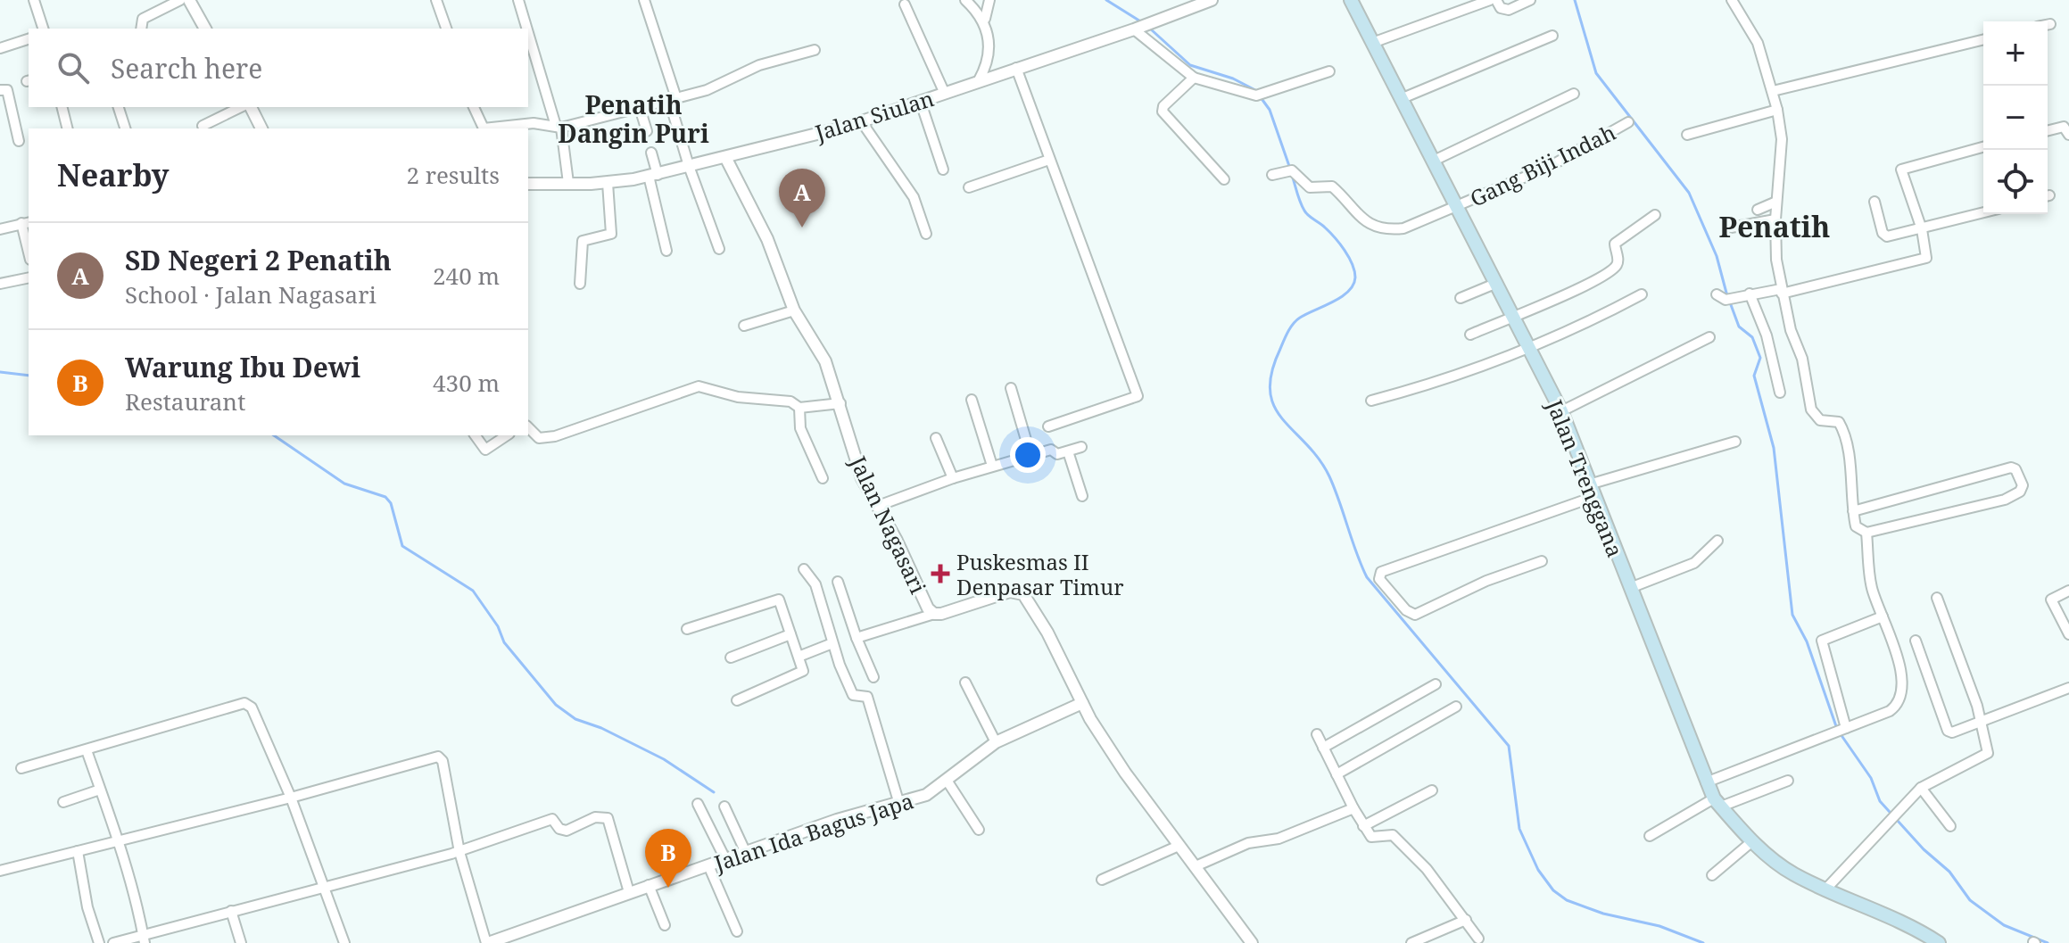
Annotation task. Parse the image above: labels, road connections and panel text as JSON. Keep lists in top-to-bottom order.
{
  "streets": {
    "main road": ["Jalan Trenggana"],
    "street": [
      "Jalan Siulan",
      "Gang Biji Indah",
      "Jalan Nagasari",
      "Jalan Ida Bagus Japa"
    ]
  },
  "crossings": [
    ["Jalan Siulan", "Jalan Nagasari"],
    ["Gang Biji Indah", "Jalan Trenggana"],
    ["Jalan Nagasari", "Jalan Ida Bagus Japa"]
  ],
  "districts": ["Penatih Dangin Puri", "Penatih"],
  "places": {
    "health": ["Puskesmas II Denpasar Timur"]
  },
  "page": {
    "map_buttons": ["+", "−"],
    "search": "Search here",
    "heading": ["Nearby", "2 results"],
    "pins": ["A", "B"],
    "list": [
      {
        "mark": "A",
        "name": "SD Negeri 2 Penatih",
        "note": "School · Jalan Nagasari",
        "value": "240 m"
      },
      {
        "mark": "B",
        "name": "Warung Ibu Dewi",
        "note": "Restaurant",
        "value": "430 m"
      }
    ]
  }
}
